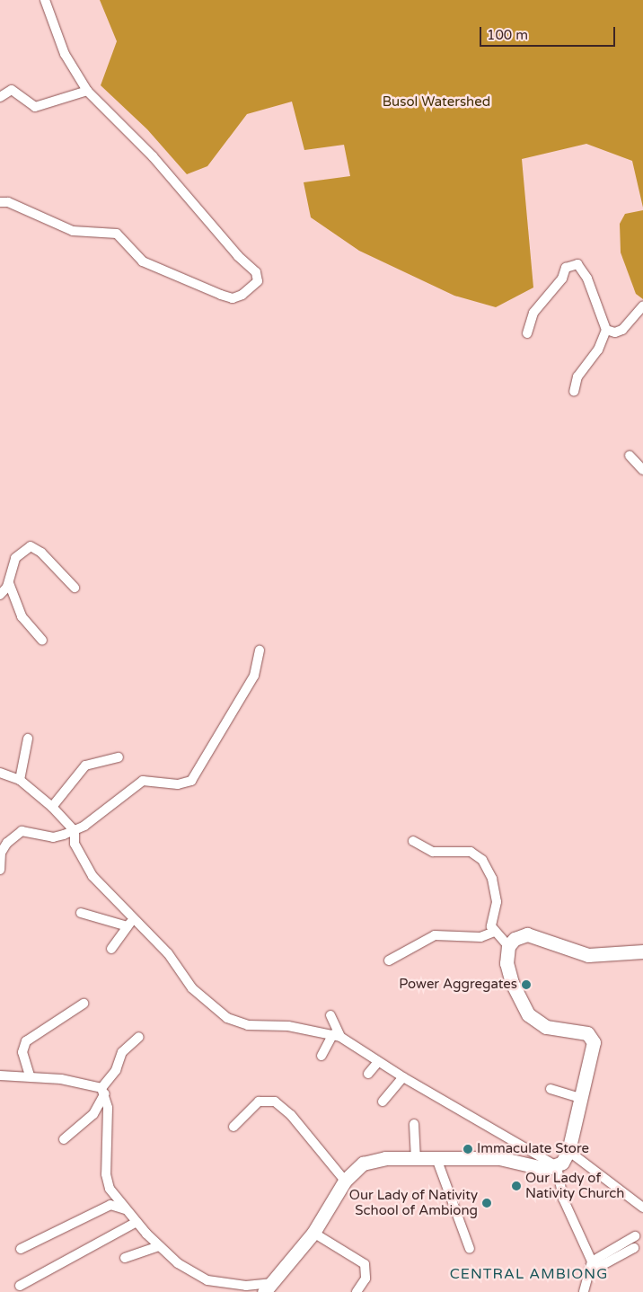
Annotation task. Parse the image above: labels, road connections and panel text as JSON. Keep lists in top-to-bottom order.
{
  "districts": ["CENTRAL AMBIONG"],
  "parks": ["Busol Watershed"],
  "places": [
    "Power Aggregates",
    "Immaculate Store",
    "Our Lady of Nativity Church",
    "Our Lady of Nativity School of Ambiong"
  ],
  "scale_bar": "100 m"
}
